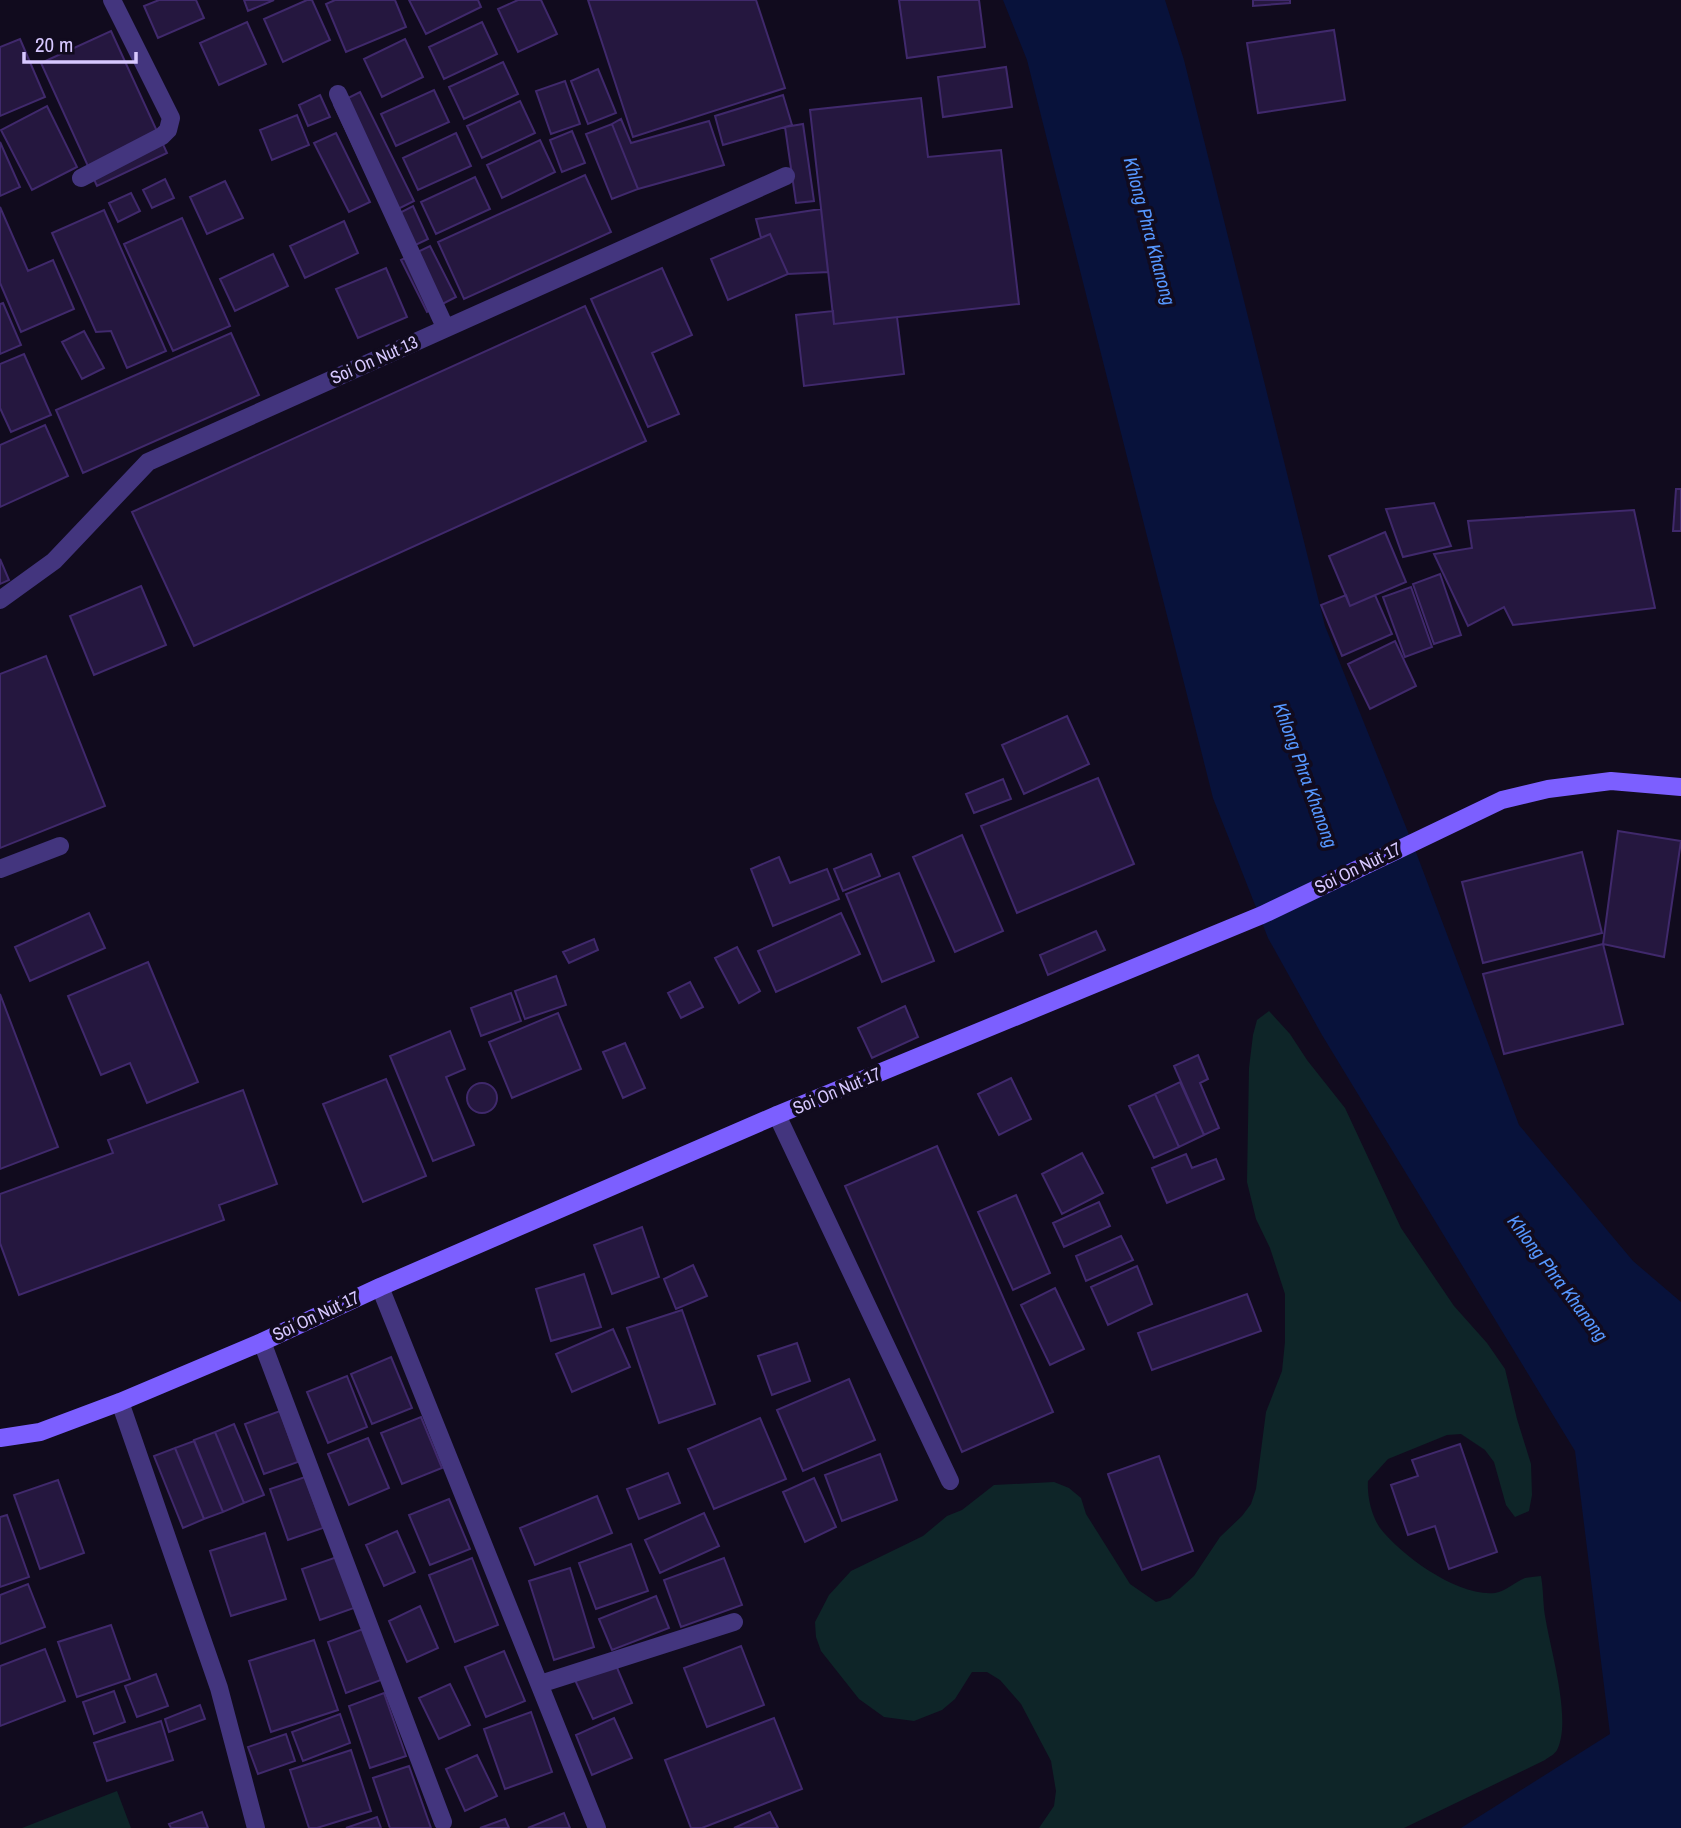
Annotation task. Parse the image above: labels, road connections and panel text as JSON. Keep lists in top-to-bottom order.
{
  "streets": {
    "street": ["Soi On Nut 13", "Soi On Nut 17"]
  },
  "water": ["Khlong Phra Khanong"],
  "scale_bar": "20 m"
}
